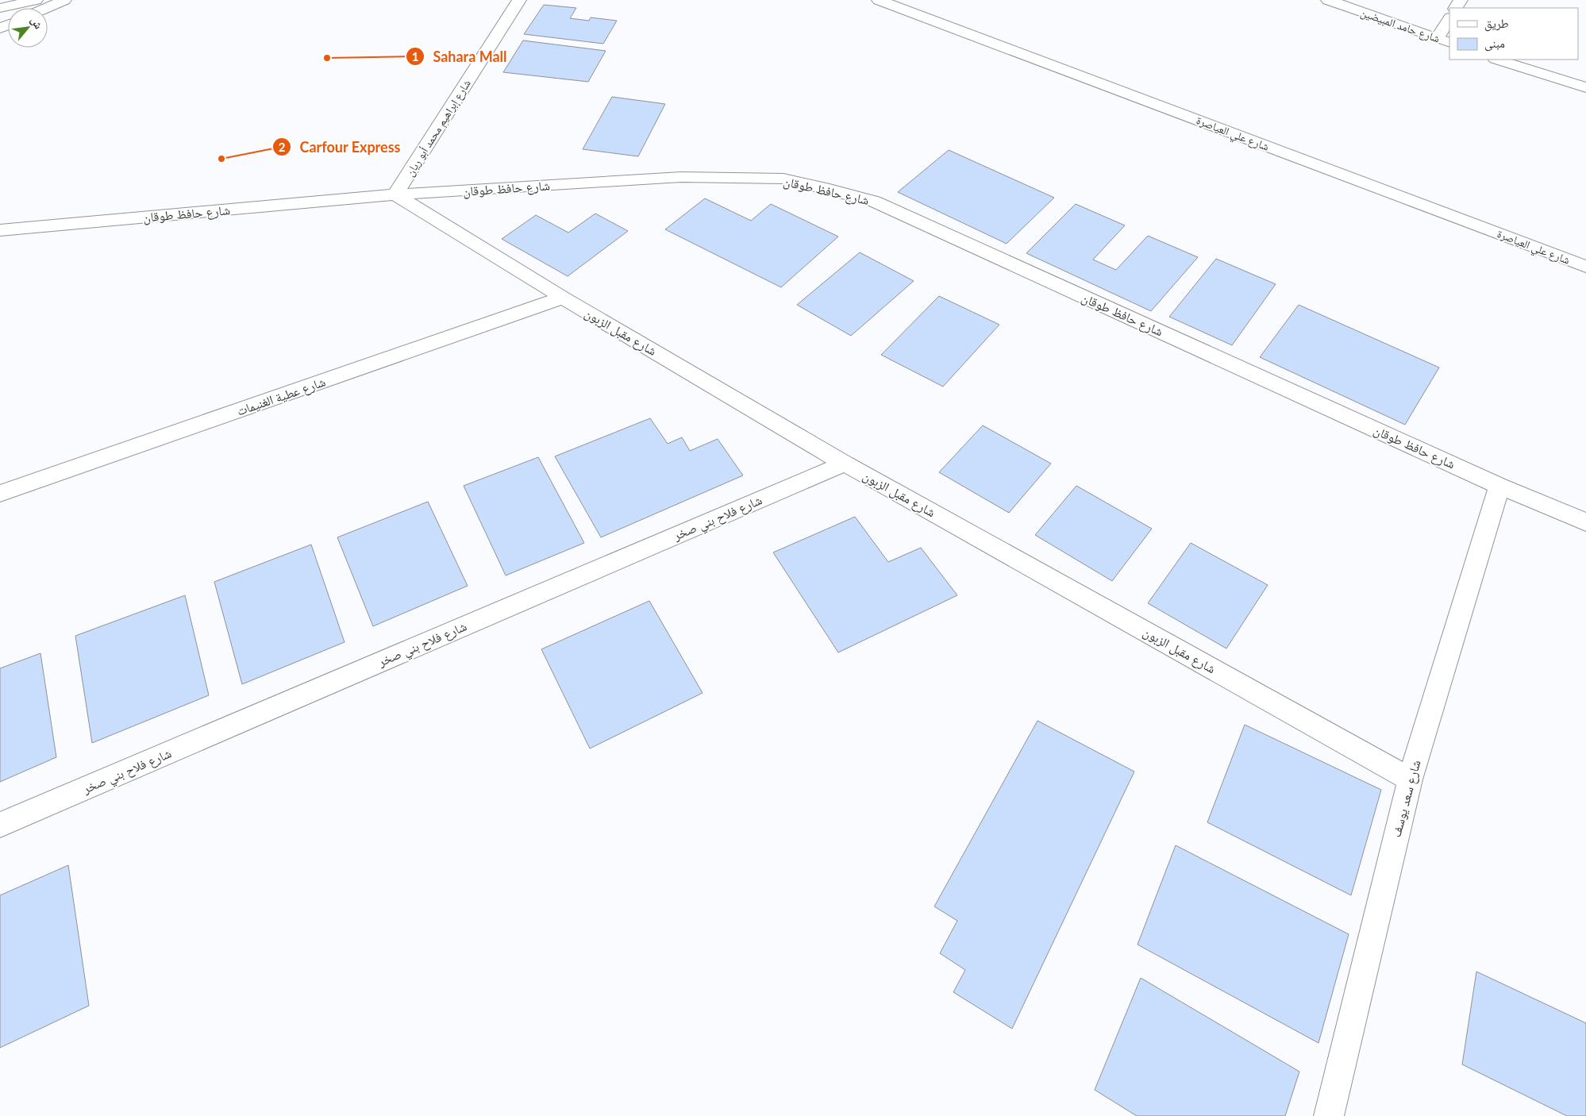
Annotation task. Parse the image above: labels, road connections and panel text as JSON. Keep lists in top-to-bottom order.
{
  "streets": {
    "street": [
      "شارع حامد المبيضين",
      "شارع إبراهيم محمد أبو ريان",
      "شارع علي العياصرة",
      "شارع حافظ طوقان",
      "شارع مقبل الزبون",
      "شارع عطية الغنيمات",
      "شارع فلاح بني صخر",
      "شارع سعد يوسف"
    ]
  },
  "crossings": [
    ["شارع إبراهيم محمد أبو ريان", "شارع حافظ طوقان"],
    ["شارع إبراهيم محمد أبو ريان", "شارع مقبل الزبون"],
    ["شارع حافظ طوقان", "شارع مقبل الزبون"],
    ["شارع حافظ طوقان", "شارع سعد يوسف"],
    ["شارع مقبل الزبون", "شارع عطية الغنيمات"],
    ["شارع مقبل الزبون", "شارع فلاح بني صخر"],
    ["شارع مقبل الزبون", "شارع سعد يوسف"]
  ],
  "places": ["Sahara Mall", "Carfour Express"],
  "legend": ["طريق", "مبنى"],
  "north": "top right"
}
